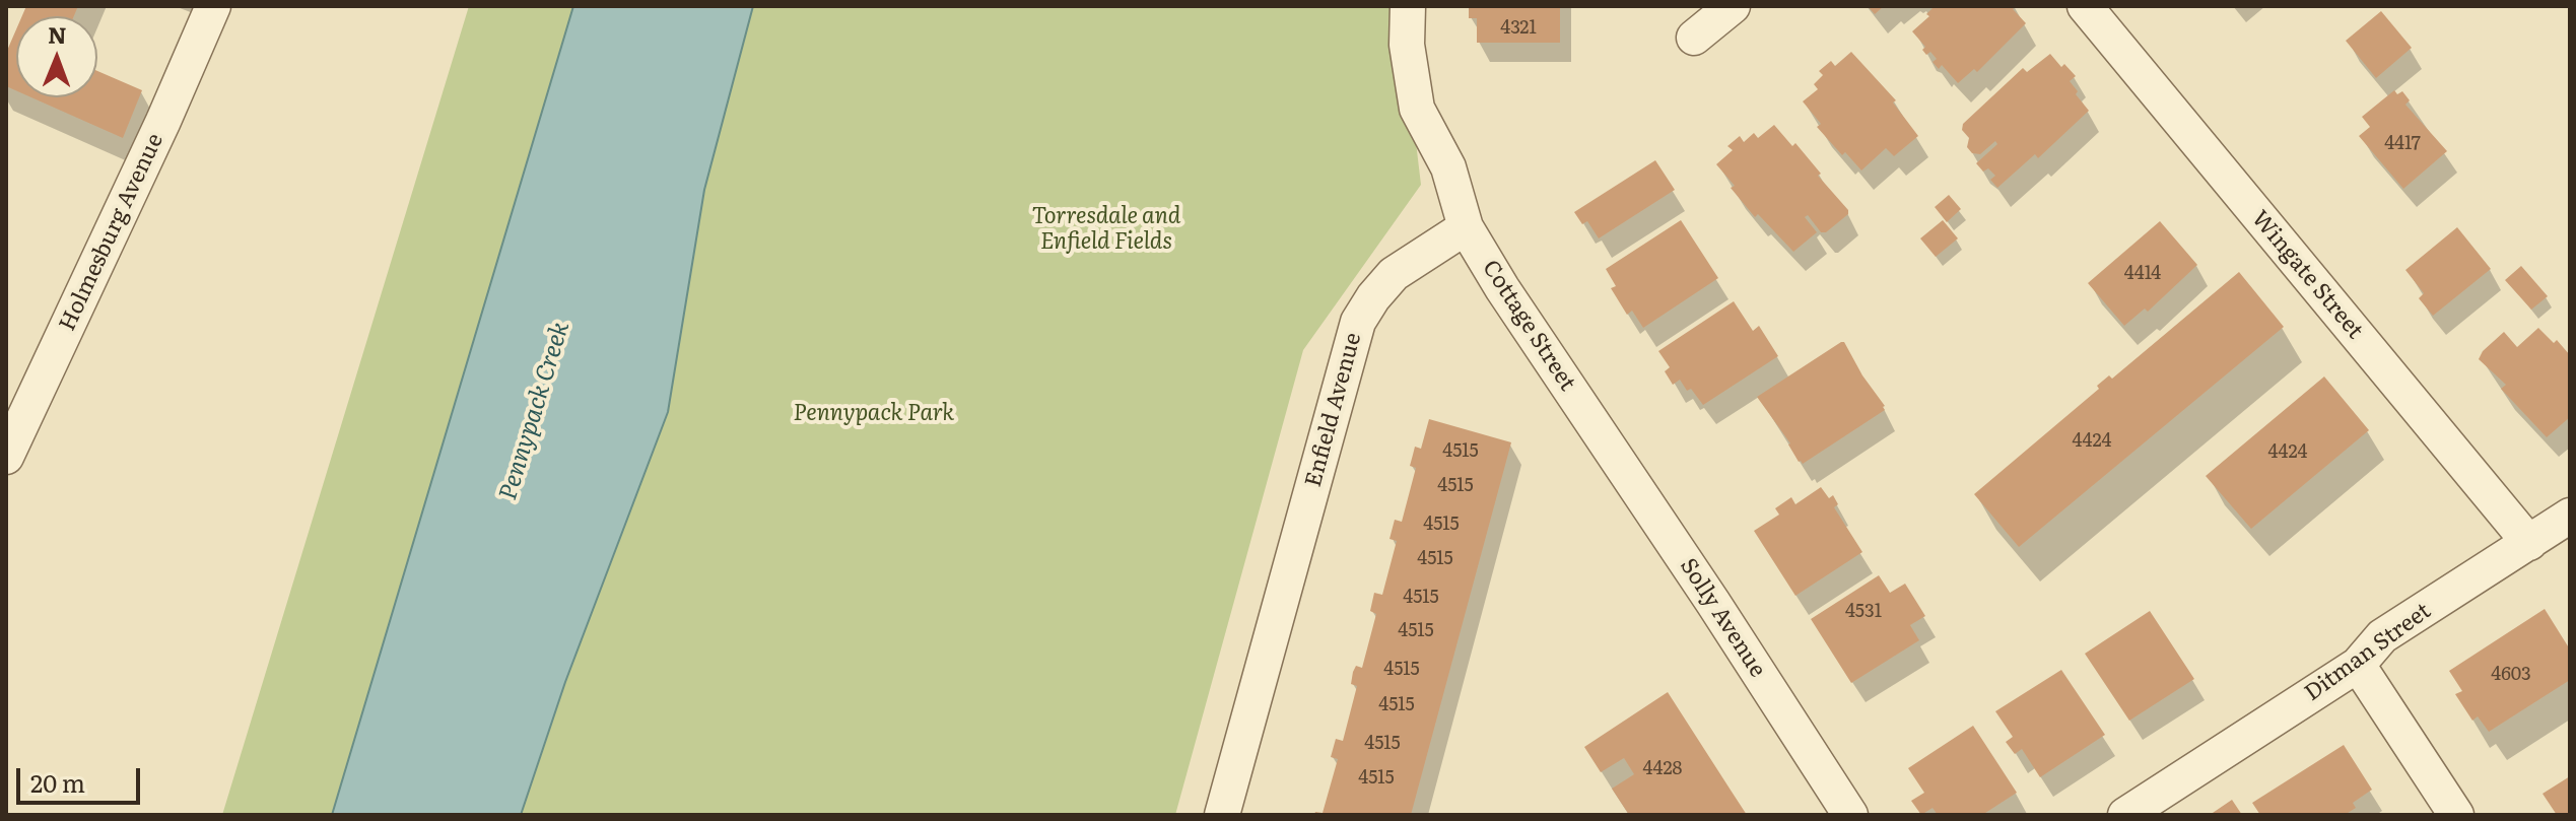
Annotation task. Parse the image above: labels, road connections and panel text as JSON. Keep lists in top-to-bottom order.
{
  "streets": {
    "street": [
      "Holmesburg Avenue",
      "Wingate Street",
      "Cottage Street",
      "Enfield Avenue",
      "Solly Avenue",
      "Ditman Street"
    ]
  },
  "crossings": [
    ["Wingate Street", "Ditman Street"],
    ["Cottage Street", "Enfield Avenue"],
    ["Cottage Street", "Solly Avenue"]
  ],
  "water": ["Pennypack Creek"],
  "parks": ["Torresdale and Enfield Fields", "Pennypack Park"],
  "house_numbers": [
    "4321",
    "4417",
    "4414",
    "4424",
    "4515",
    "4424",
    "4515",
    "4515",
    "4515",
    "4515",
    "4531",
    "4515",
    "4515",
    "4603",
    "4515",
    "4515",
    "4428",
    "4515"
  ],
  "scale_bar": "20 m",
  "north": "top"
}
